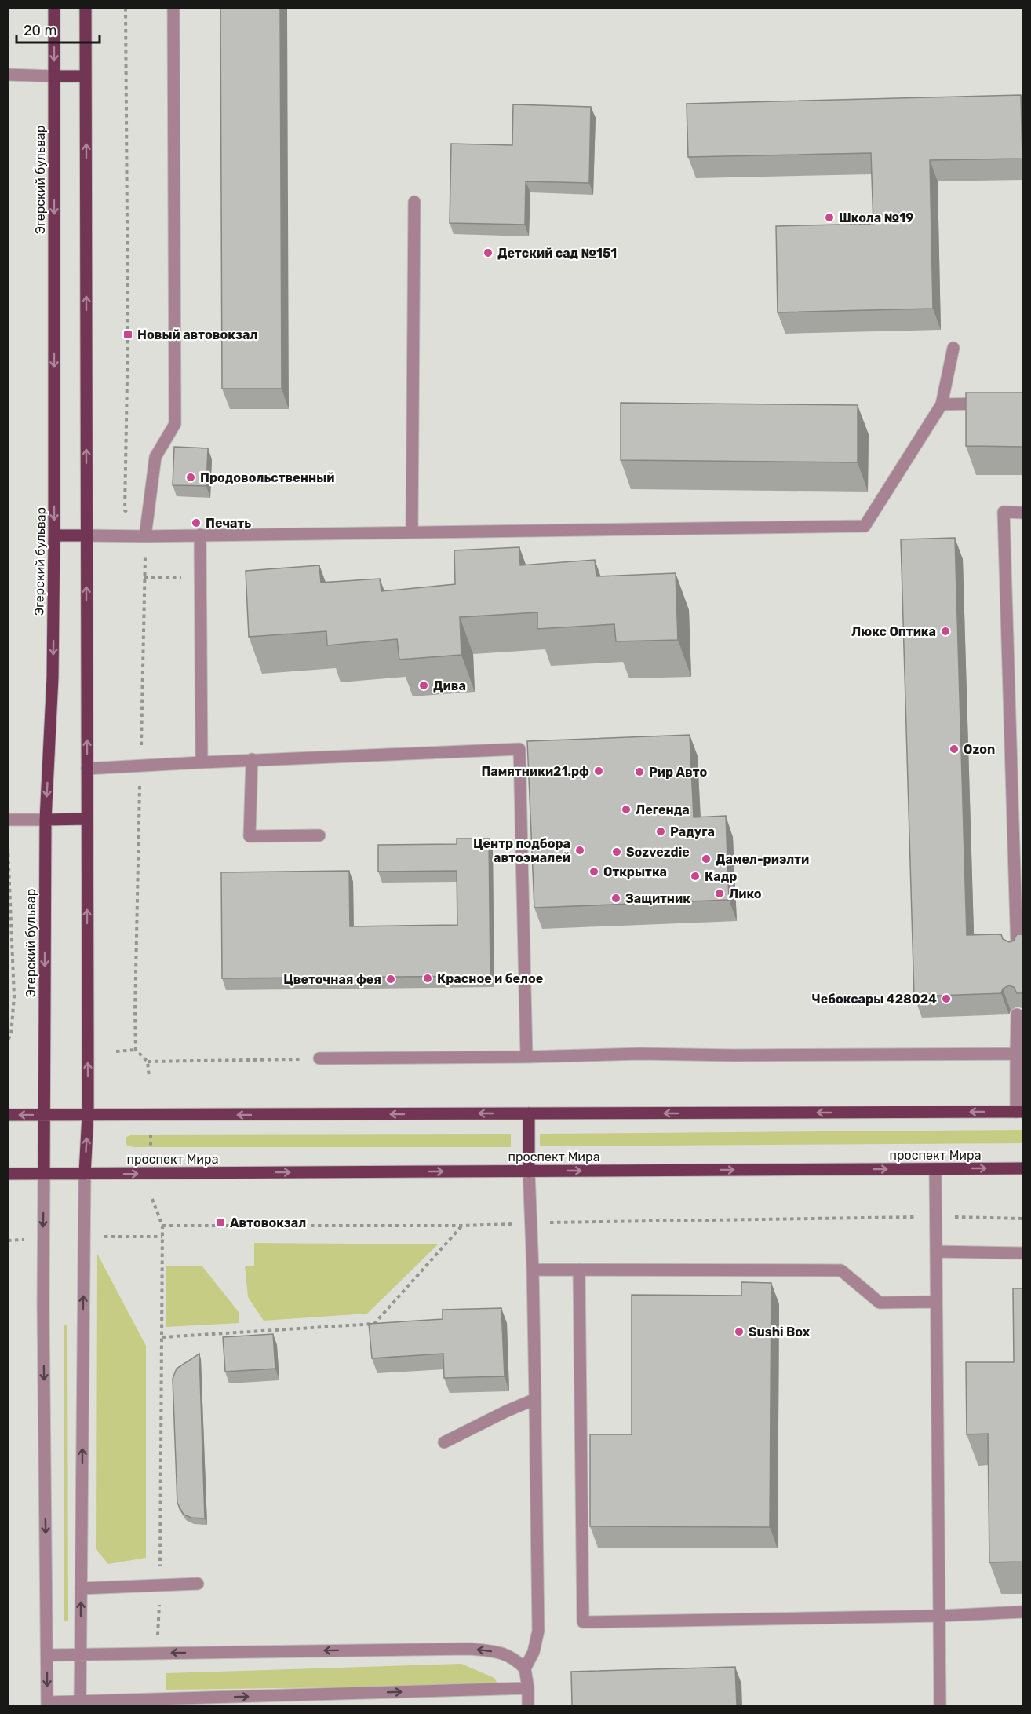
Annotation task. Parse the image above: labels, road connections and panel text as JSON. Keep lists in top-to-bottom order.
{
  "streets": {
    "main road": ["Эгерский бульвар", "проспект Мира"]
  },
  "crossings": [
    ["Эгерский бульвар", "проспект Мира"]
  ],
  "places": {
    "other": [
      "Школа №19",
      "Детский сад №151",
      "Продовольственный",
      "Печать",
      "Люкс Оптика",
      "Дива",
      "Ozon",
      "Памятники21.рф",
      "Рир Авто",
      "Легенда",
      "Радуга",
      "Центр подбора автоэмалей",
      "Sozvezdie",
      "Дамел-риэлти",
      "Открытка",
      "Кадр",
      "Лико",
      "Защитник",
      "Красное и белое",
      "Цветочная фея",
      "Чебоксары 428024",
      "Sushi Box"
    ],
    "transit": ["Новый автовокзал", "Автовокзал"]
  },
  "scale_bar": "20 m"
}
